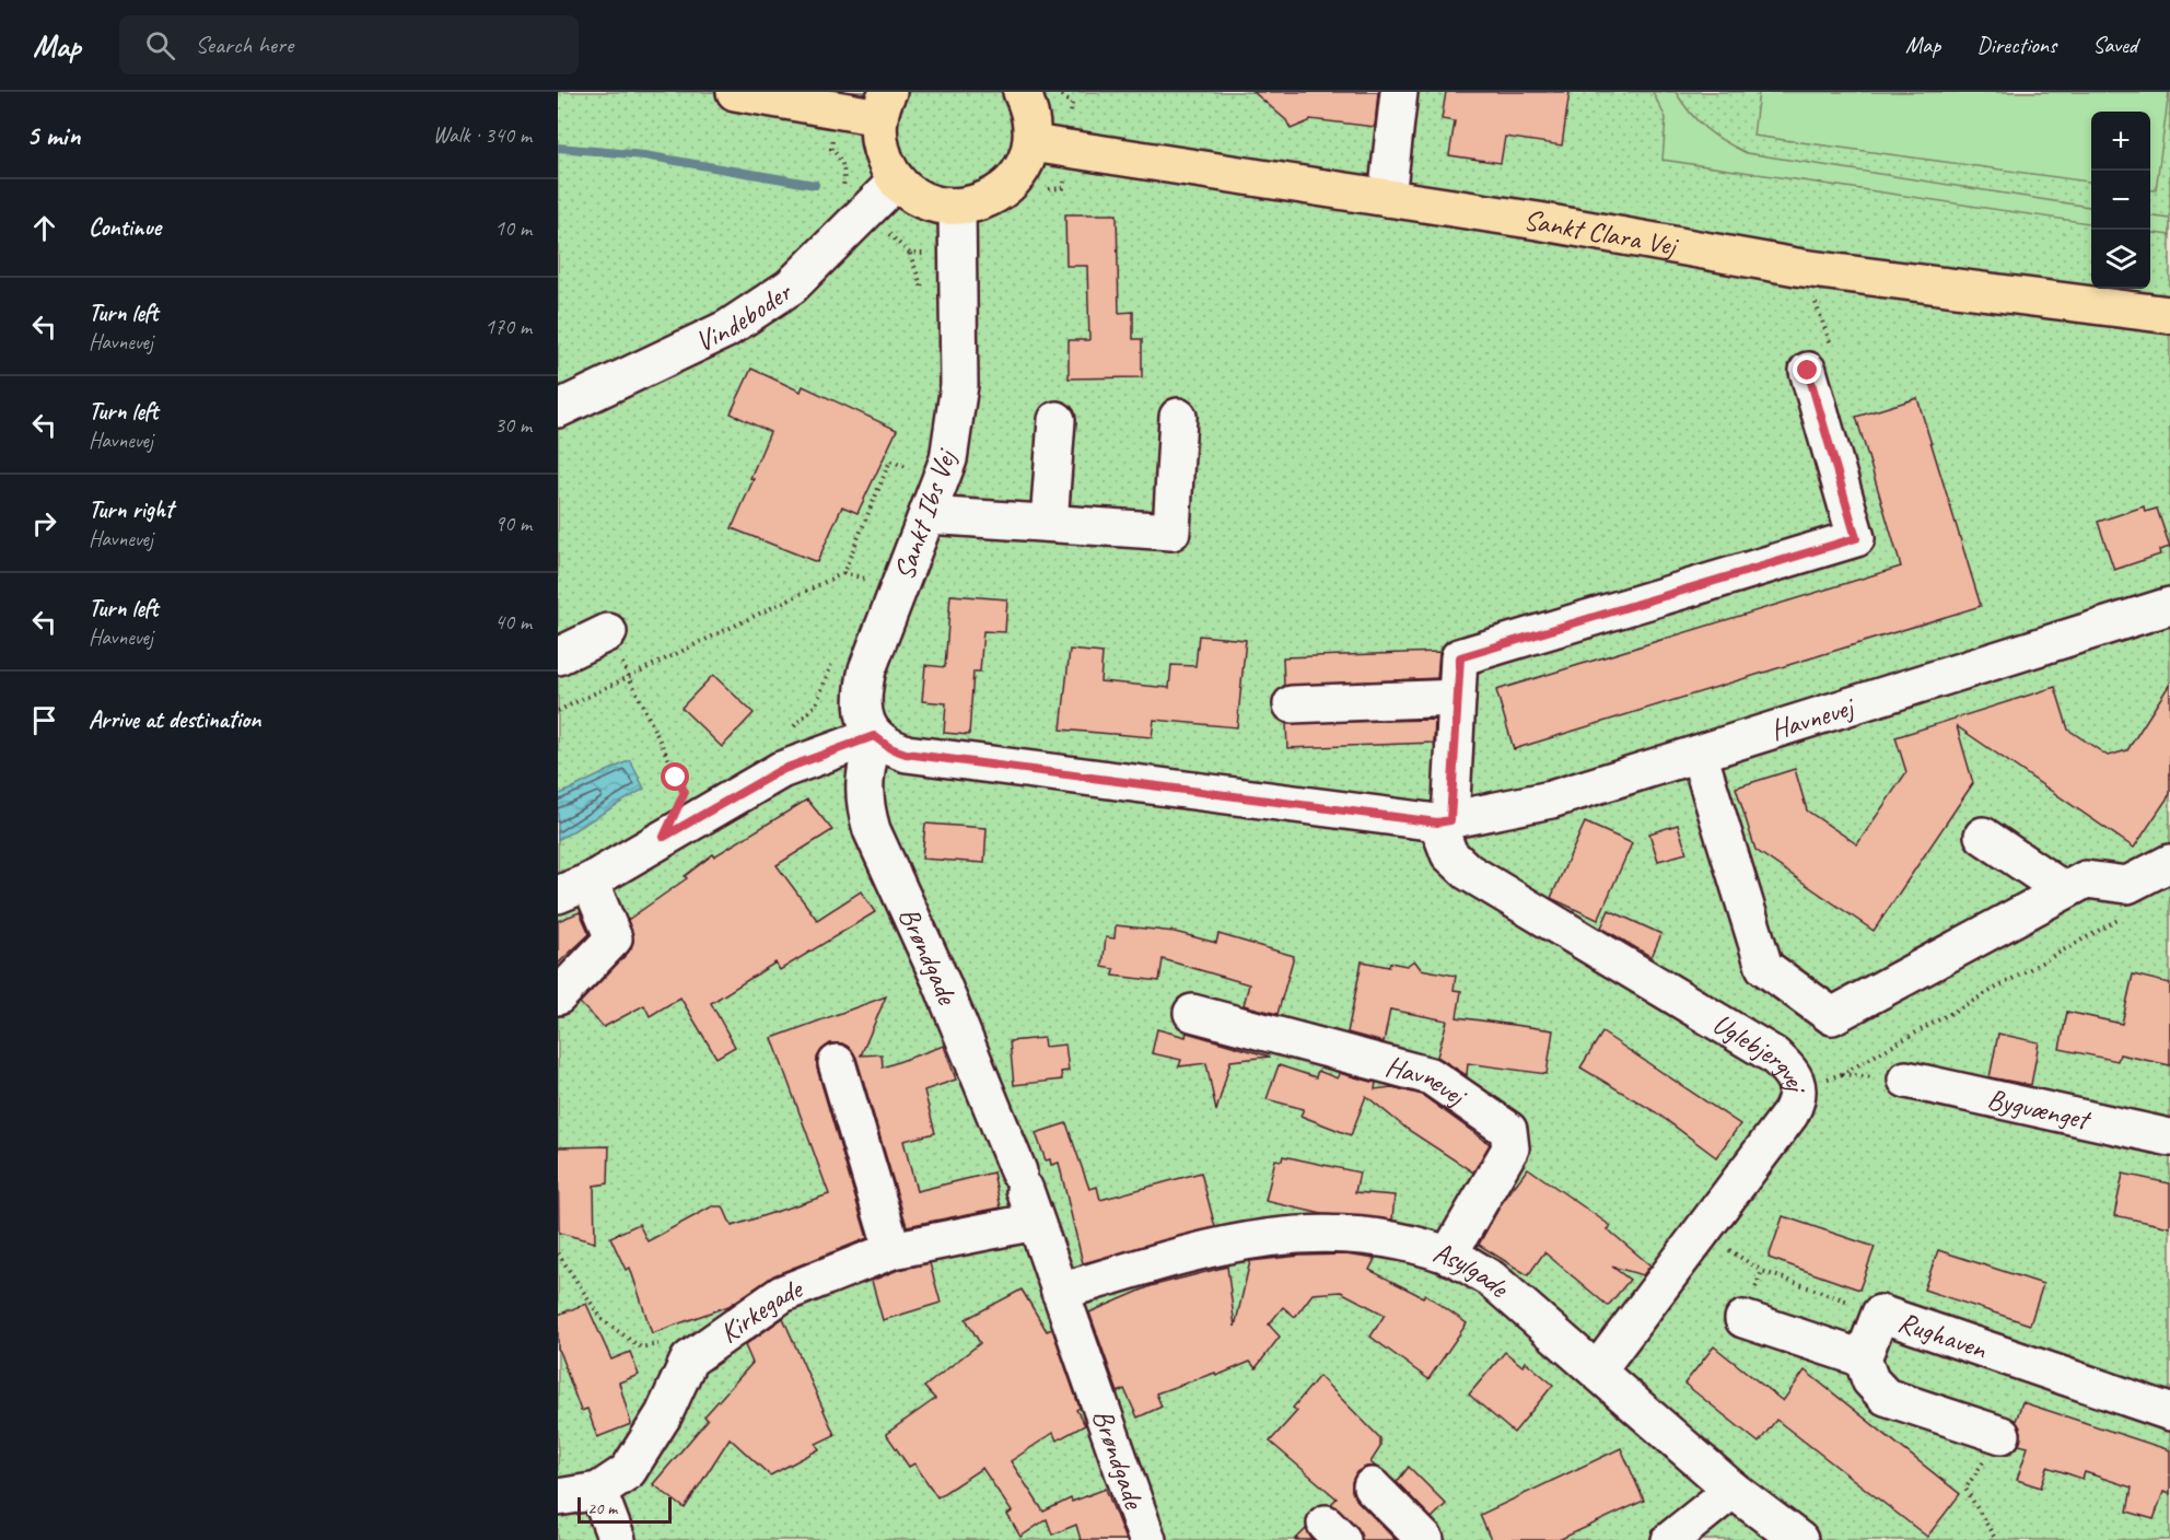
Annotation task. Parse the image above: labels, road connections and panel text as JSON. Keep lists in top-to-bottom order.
{
  "streets": {
    "main road": ["Sankt Clara Vej"],
    "street": [
      "Vindeboder",
      "Sankt Ibs Vej",
      "Havnevej",
      "Brøndgade",
      "Uglebjergvej",
      "Bygvænget",
      "Asylgade",
      "Kirkegade",
      "Rughaven"
    ]
  },
  "crossings": [
    ["Sankt Ibs Vej", "Havnevej"],
    ["Sankt Ibs Vej", "Brøndgade"],
    ["Havnevej", "Brøndgade"],
    ["Havnevej", "Uglebjergvej"],
    ["Havnevej", "Asylgade"],
    ["Brøndgade", "Asylgade"],
    ["Brøndgade", "Kirkegade"],
    ["Uglebjergvej", "Asylgade"]
  ],
  "scale_bar": "20 m",
  "page": {
    "header": "Map",
    "search": "Search here",
    "nav": ["Map", "Directions", "Saved"],
    "heading": ["5 min", "Walk · 340 m"],
    "map_buttons": ["+", "−"],
    "list": [
      ["Continue", "10 m"],
      ["Turn left", "Havnevej", "170 m"],
      ["Turn left", "Havnevej", "30 m"],
      ["Turn right", "Havnevej", "90 m"],
      ["Turn left", "Havnevej", "40 m"],
      "Arrive at destination"
    ],
    "scale": "20 m"
  }
}
